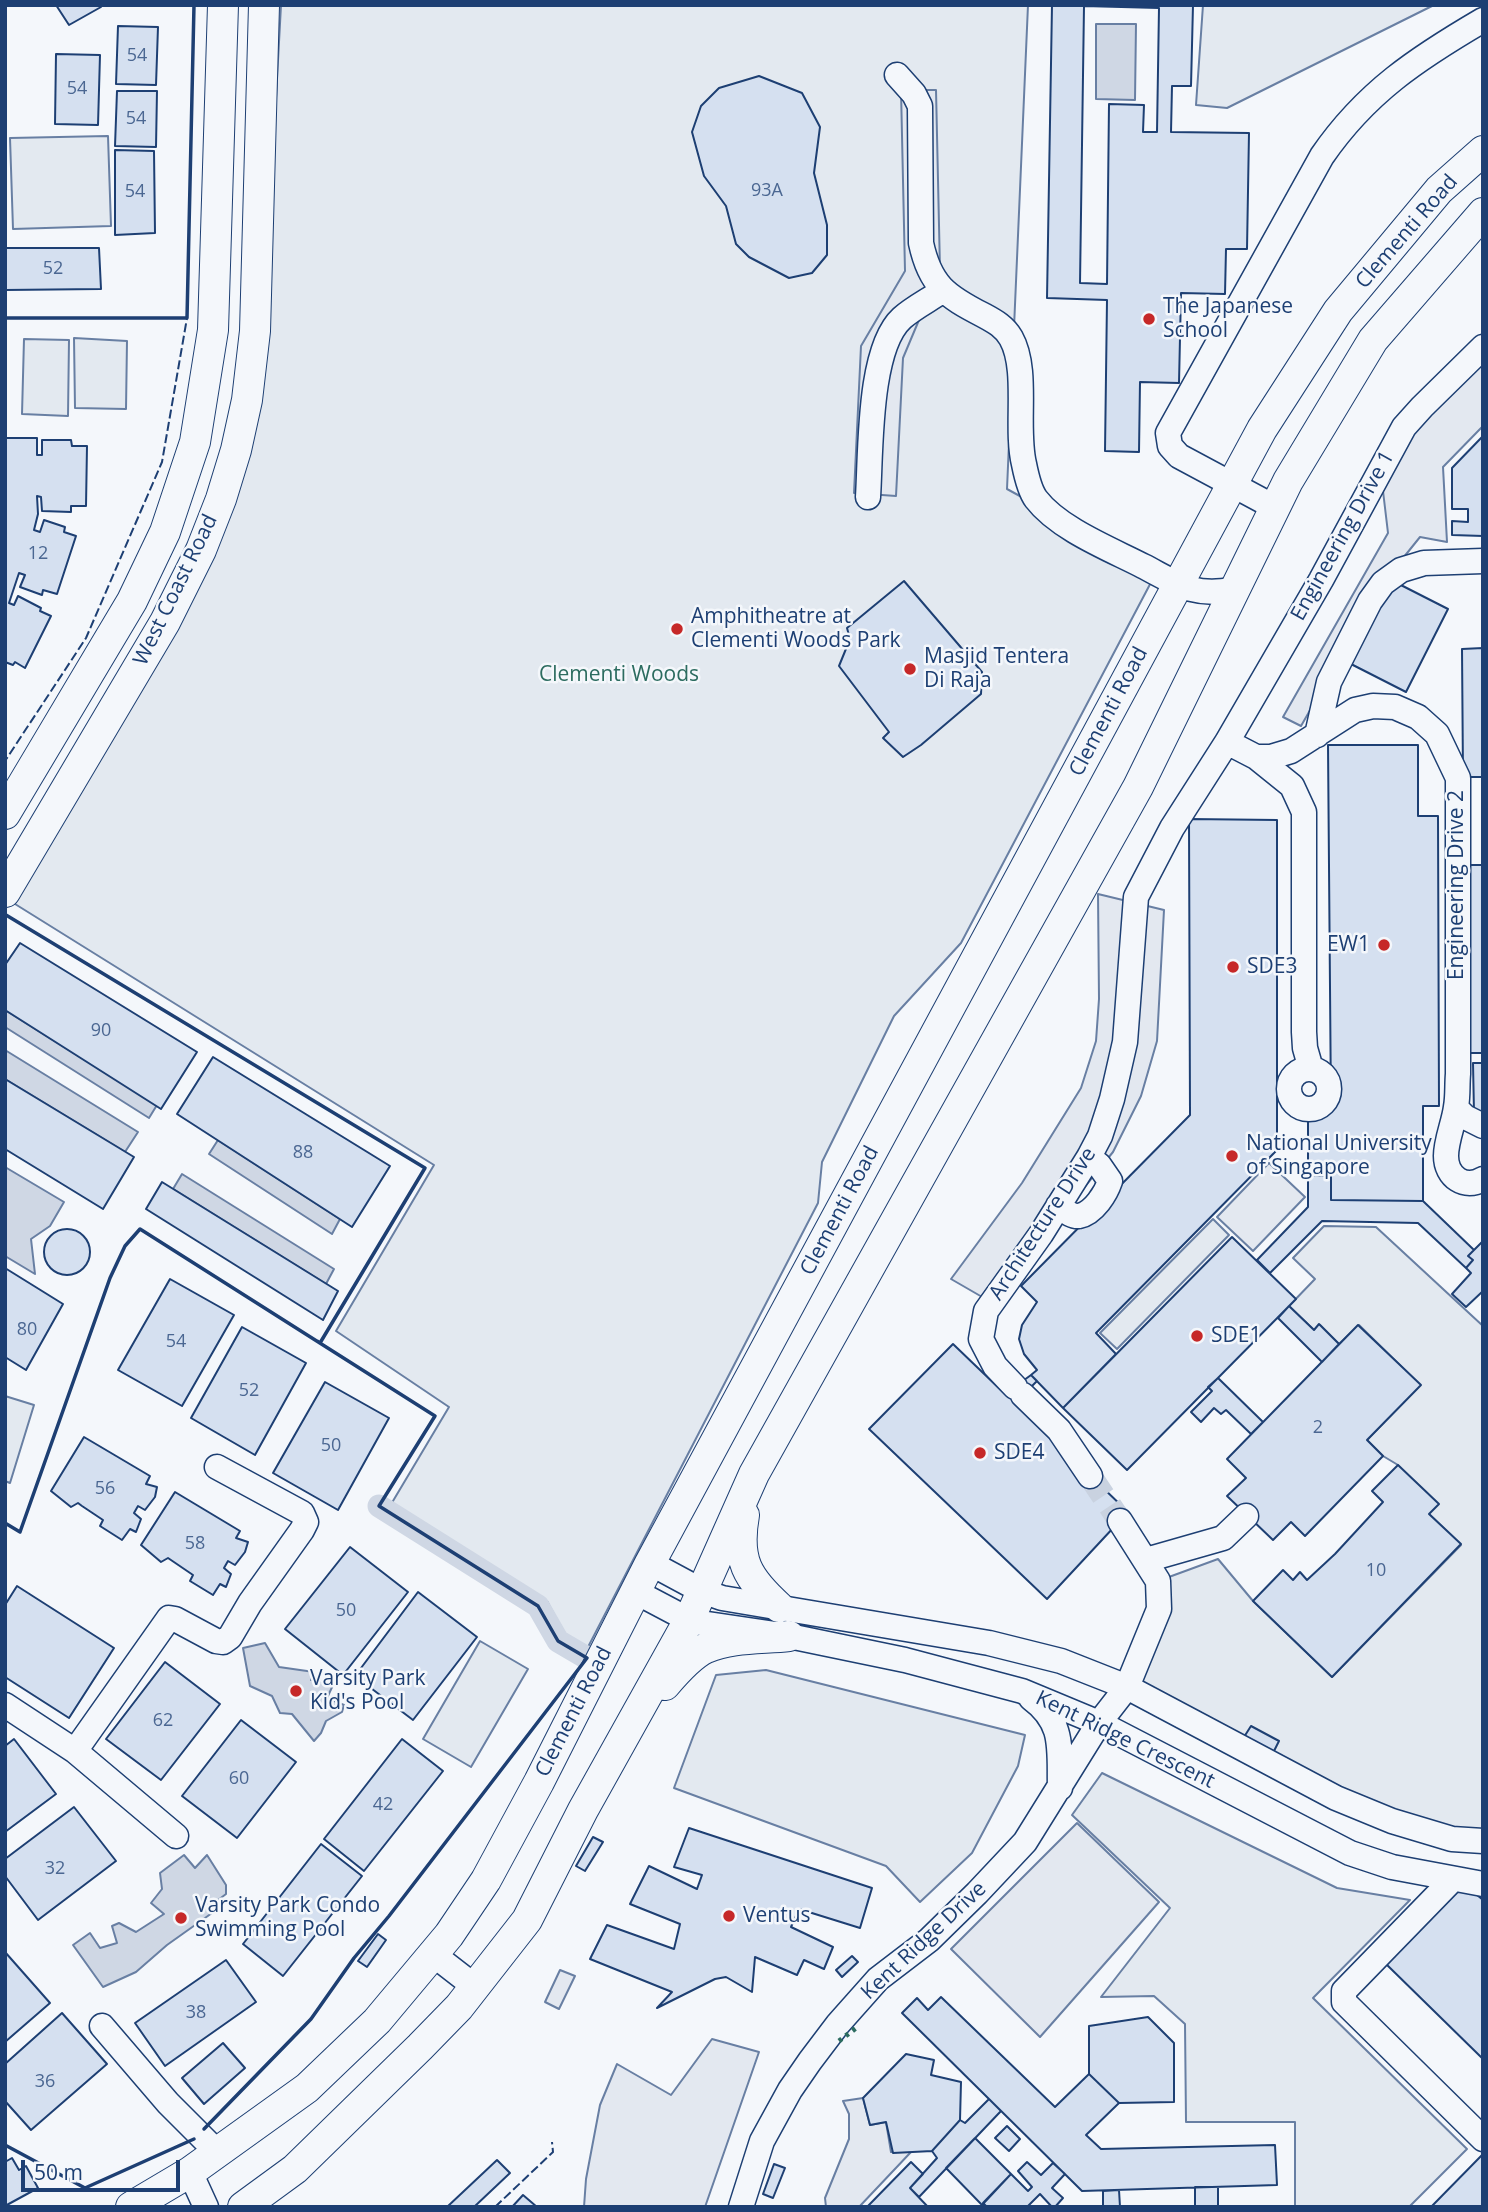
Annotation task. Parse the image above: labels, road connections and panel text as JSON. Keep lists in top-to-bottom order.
{
  "streets": {
    "main road": ["Clementi Road", "West Coast Road"],
    "street": [
      "Engineering Drive 1",
      "Engineering Drive 2",
      "Architecture Drive",
      "Kent Ridge Crescent",
      "Kent Ridge Drive"
    ]
  },
  "crossings": [
    ["Clementi Road", "Kent Ridge Crescent"],
    ["Engineering Drive 1", "Architecture Drive"],
    ["Kent Ridge Crescent", "Kent Ridge Drive"]
  ],
  "parks": ["Clementi Woods"],
  "places": [
    "The Japanese School",
    "Amphitheatre at Clementi Woods Park",
    "Masjid Tentera Di Raja",
    "EW1",
    "SDE3",
    "National University of Singapore",
    "SDE1",
    "SDE4",
    "Varsity Park Kid's Pool",
    "Ventus",
    "Varsity Park Condo Swimming Pool"
  ],
  "house_numbers": [
    "54",
    "54",
    "54",
    "93A",
    "54",
    "52",
    "12",
    "90",
    "88",
    "80",
    "54",
    "52",
    "2",
    "50",
    "56",
    "58",
    "10",
    "50",
    "62",
    "60",
    "42",
    "32",
    "38",
    "36"
  ],
  "scale_bar": "50 m"
}
